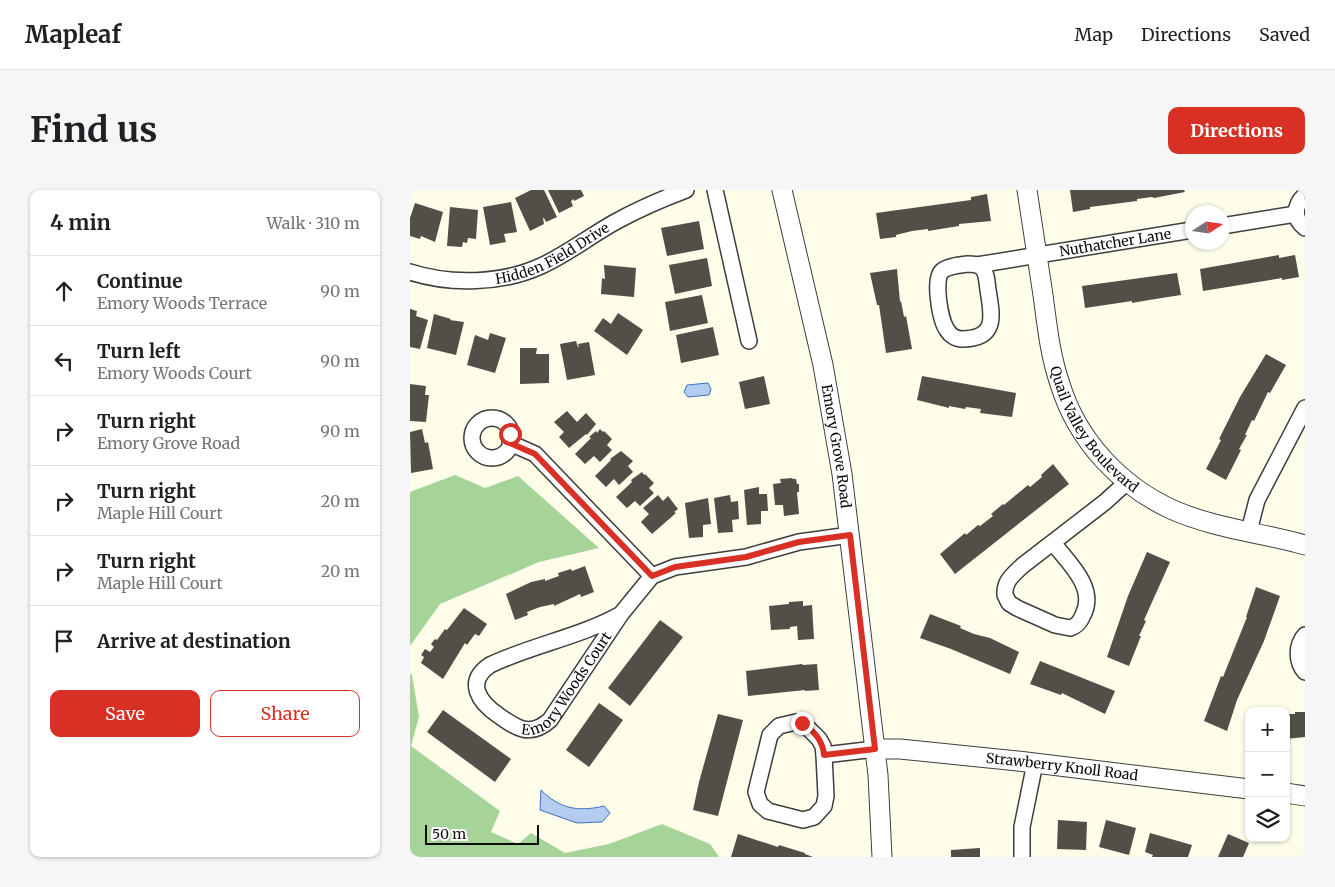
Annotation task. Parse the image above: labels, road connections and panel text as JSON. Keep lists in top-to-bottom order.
{
  "streets": {
    "street": [
      "Nuthatcher Lane",
      "Hidden Field Drive",
      "Quail Valley Boulevard",
      "Emory Grove Road",
      "Emory Woods Court",
      "Strawberry Knoll Road"
    ]
  },
  "crossings": [
    ["Nuthatcher Lane", "Quail Valley Boulevard"],
    ["Emory Grove Road", "Emory Woods Court"],
    ["Emory Grove Road", "Strawberry Knoll Road"]
  ],
  "scale_bar": "50 m",
  "north": "right",
  "page": {
    "header": "Mapleaf",
    "nav": ["Map", "Directions", "Saved"],
    "buttons": [
      "Directions",
      ["Save", "Share"]
    ],
    "title": "Find us",
    "heading": ["4 min", "Walk · 310 m"],
    "list": [
      ["Continue", "Emory Woods Terrace", "90 m"],
      ["Turn left", "Emory Woods Court", "90 m"],
      ["Turn right", "Emory Grove Road", "90 m"],
      ["Turn right", "Maple Hill Court", "20 m"],
      ["Turn right", "Maple Hill Court", "20 m"],
      "Arrive at destination"
    ],
    "map_buttons": ["+", "−"],
    "scale": "50 m"
  }
}
